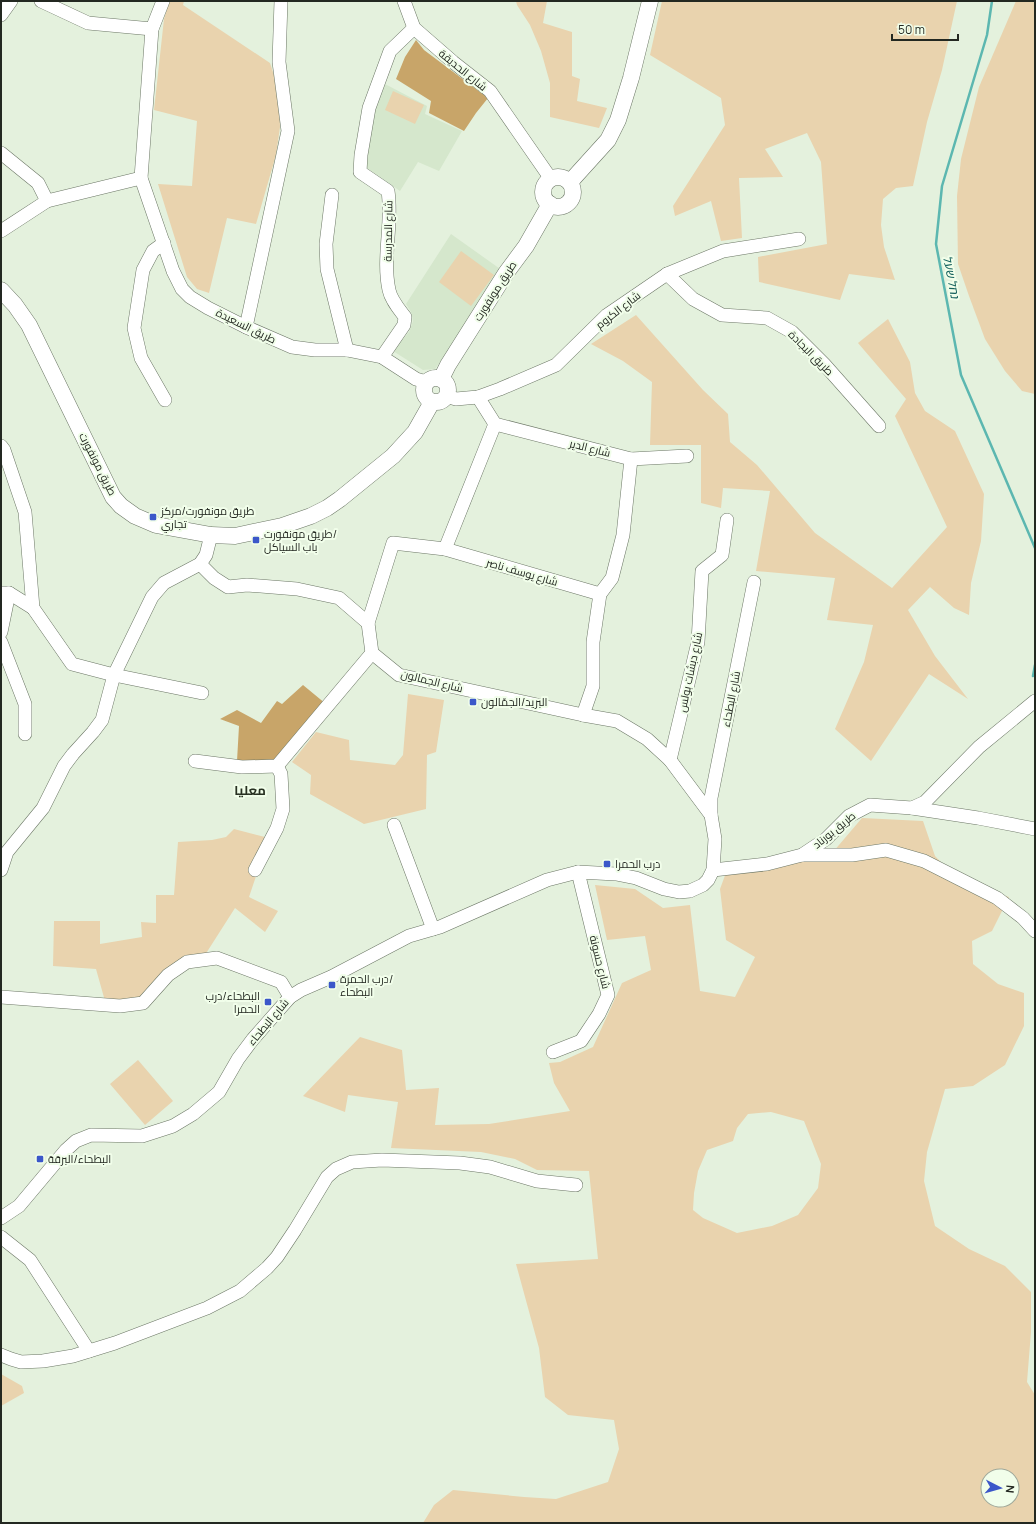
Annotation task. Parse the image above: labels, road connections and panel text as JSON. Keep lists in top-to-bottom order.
{
  "streets": {
    "main road": ["طريق مونفورت"],
    "street": [
      "شارع الحديقة",
      "شارع المدرسة",
      "شارع الكروم",
      "طريق السعيدة",
      "طريق البجادة",
      "شارع الدير",
      "شارع يوسف ناصر",
      "شارع دبشات بولس",
      "شارع الجمالون",
      "شارع البطحاء",
      "طريق بورناد",
      "شارع حسونة"
    ]
  },
  "crossings": [
    ["شارع الحديقة", "شارع المدرسة"],
    ["شارع الحديقة", "طريق مونفورت"],
    ["شارع المدرسة", "طريق السعيدة"],
    ["طريق مونفورت", "شارع الكروم"],
    ["طريق مونفورت", "طريق السعيدة"],
    ["شارع الكروم", "طريق السعيدة"],
    ["شارع الكروم", "طريق البجادة"],
    ["شارع دبشات بولس", "شارع الجمالون"],
    ["شارع الجمالون", "شارع البطحاء"],
    ["شارع الجمالون", "طريق بورناد"],
    ["شارع البطحاء", "طريق بورناد"],
    ["شارع البطحاء", "شارع حسونة"]
  ],
  "districts": ["معليا"],
  "water": ["נחל שעל"],
  "places": {
    "transit": [
      "طريق مونفورت/مركز تجاري",
      "طريق مونفورت/ باب السياكل",
      "البريد/الجمّالون",
      "درب الحمرا",
      "درب الحمرة/ البطحاء",
      "البطحاء/درب الحمرا",
      "البطحاء/البرقة"
    ]
  },
  "scale_bar": "50 m",
  "north": "right"
}
